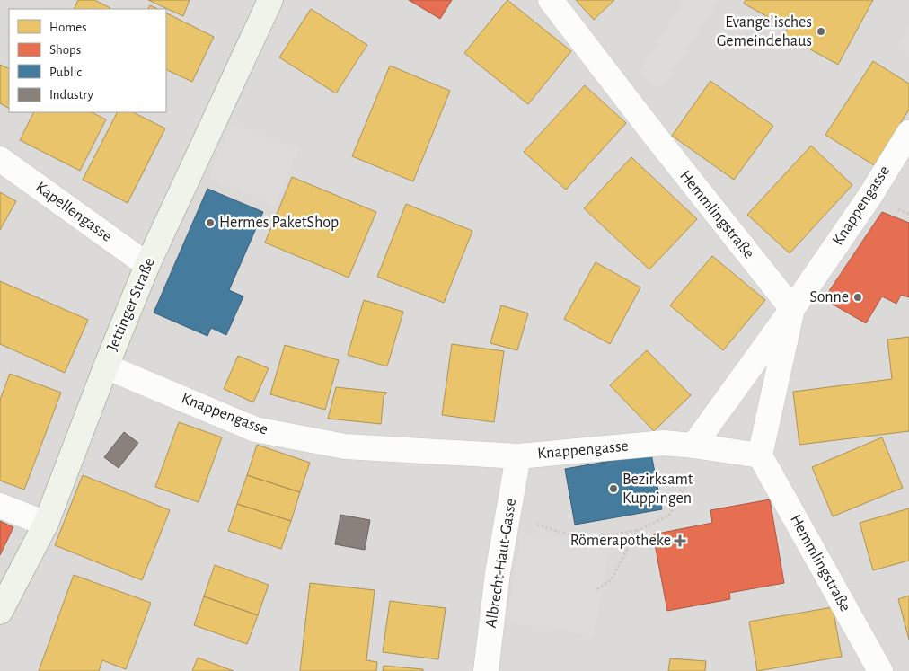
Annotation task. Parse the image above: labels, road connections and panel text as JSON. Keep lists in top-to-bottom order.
{
  "streets": {
    "main road": ["Jettinger Straße"],
    "street": [
      "Knappengasse",
      "Kapellengasse",
      "Hemmlingstraße",
      "Albrecht-Haut-Gasse"
    ]
  },
  "crossings": [
    ["Knappengasse", "Hemmlingstraße"],
    ["Knappengasse", "Jettinger Straße"],
    ["Knappengasse", "Albrecht-Haut-Gasse"],
    ["Kapellengasse", "Jettinger Straße"]
  ],
  "places": {
    "other": [
      "Evangelisches Gemeindehaus",
      "Hermes PaketShop",
      "Sonne",
      "Bezirksamt Kuppingen"
    ],
    "health": ["Römerapotheke"]
  },
  "legend": [
    "Homes",
    "Shops",
    "Public",
    "Industry"
  ]
}
